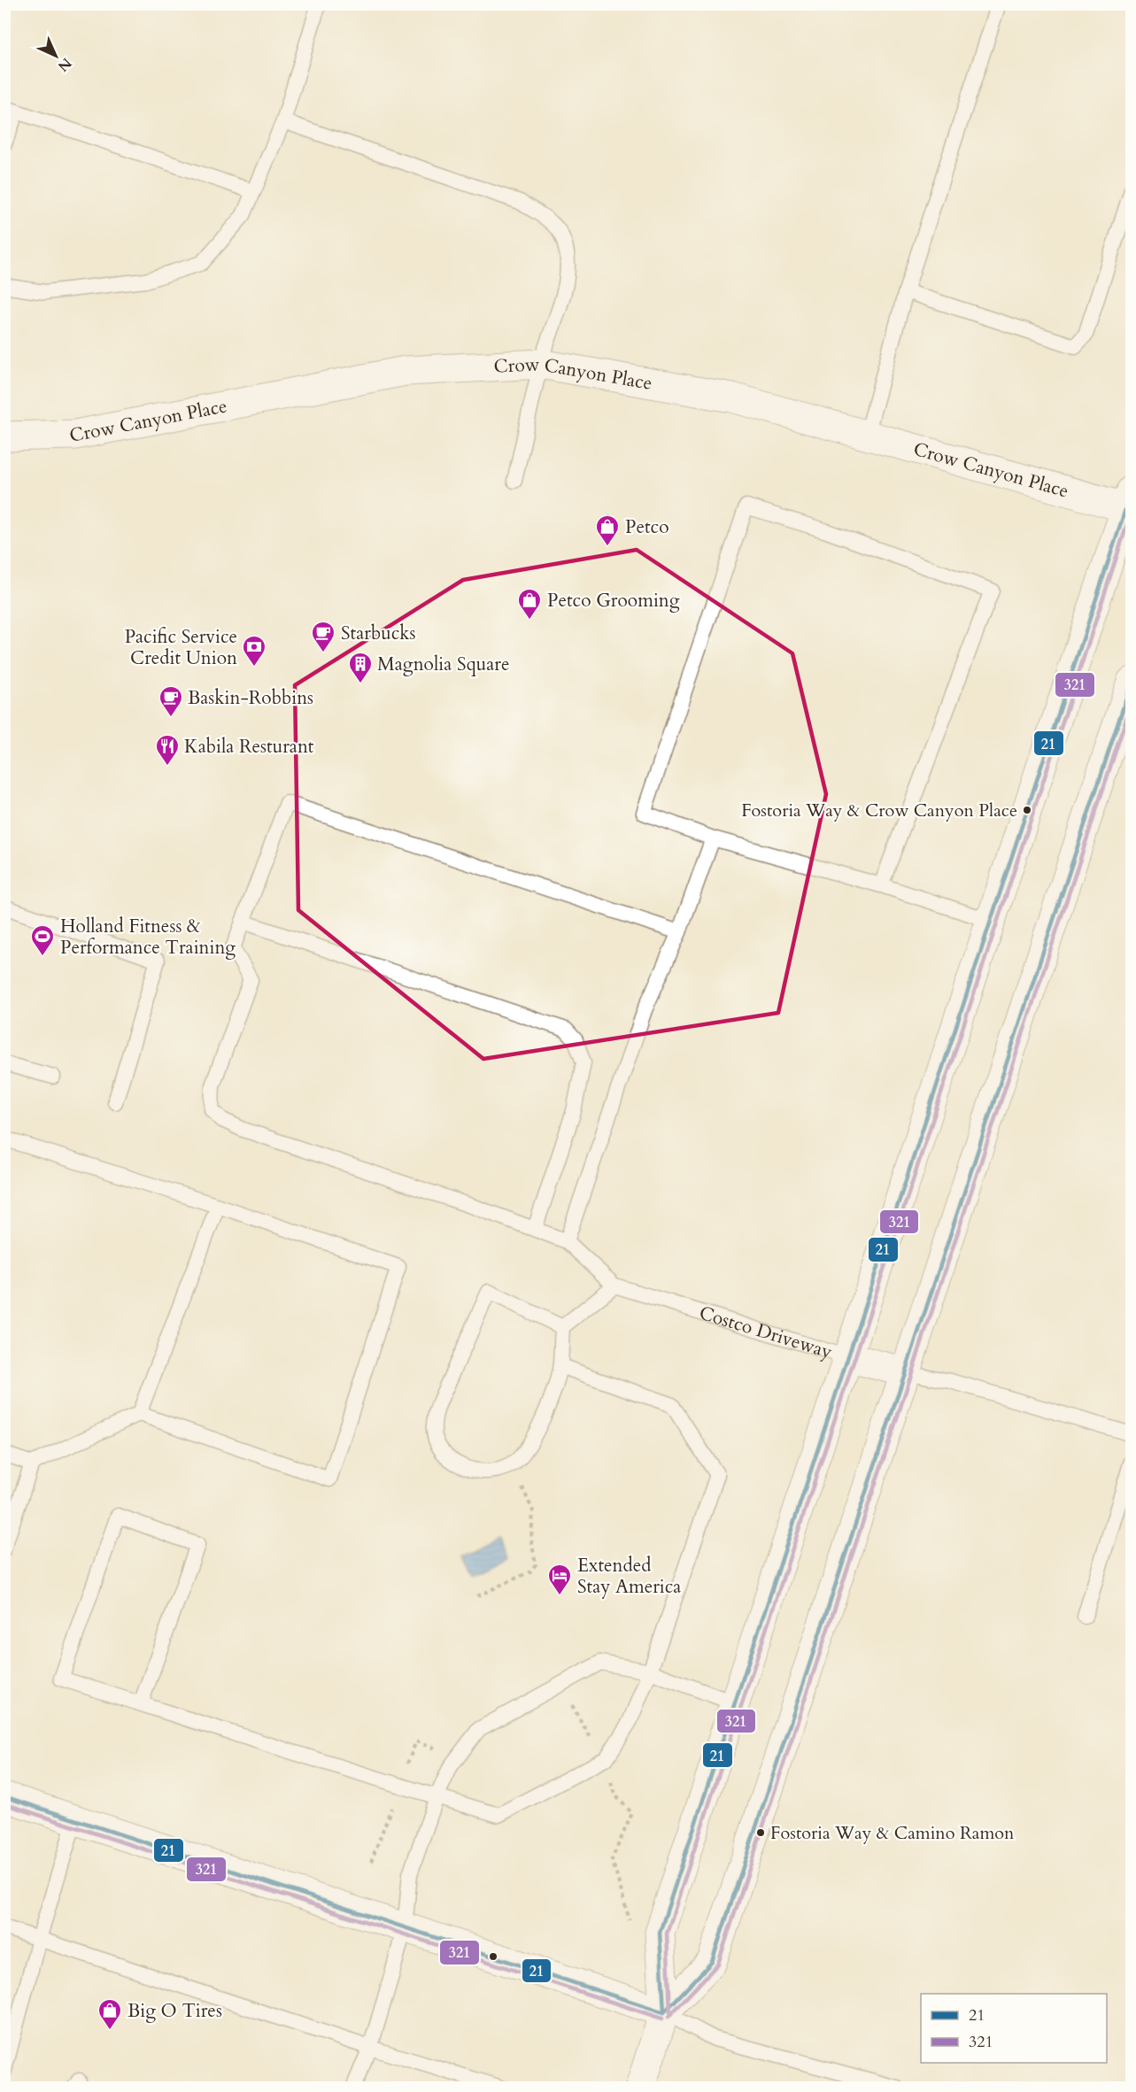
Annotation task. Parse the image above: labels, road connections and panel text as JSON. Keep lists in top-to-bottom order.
{
  "streets": {
    "street": ["Crow Canyon Place", "Costco Driveway"]
  },
  "places": {
    "shop": ["Petco", "Petco Grooming", "Big O Tires"],
    "cafe": ["Starbucks", "Baskin-Robbins"],
    "bank": ["Pacific Service Credit Union"],
    "building": ["Magnolia Square"],
    "restaurant": ["Kabila Resturant"],
    "other": ["Fostoria Way & Crow Canyon Place", "Fostoria Way & Camino Ramon"],
    "sports": ["Holland Fitness & Performance Training"],
    "hotel": ["Extended Stay America"]
  },
  "lines": ["transit line 21", "transit line 321"],
  "legend": ["21", "321"],
  "north": "bottom right"
}
